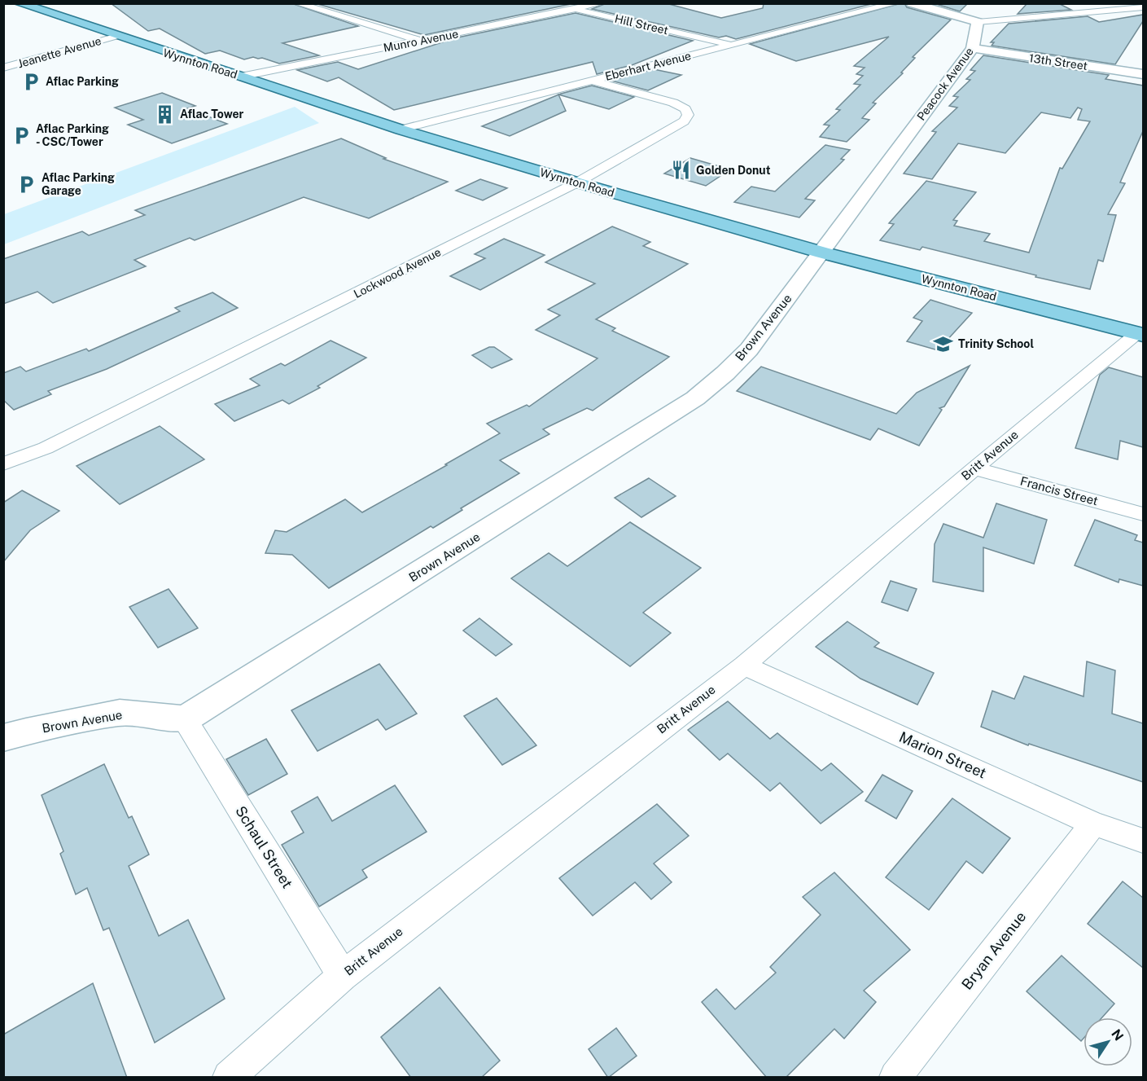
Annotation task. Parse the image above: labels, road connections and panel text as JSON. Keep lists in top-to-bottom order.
{
  "streets": {
    "main road": ["Wynnton Road"],
    "street": [
      "Hill Street",
      "Munro Avenue",
      "Jeanette Avenue",
      "13th Street",
      "Eberhart Avenue",
      "Peacock Avenue",
      "Lockwood Avenue",
      "Brown Avenue",
      "Britt Avenue",
      "Francis Street",
      "Marion Street",
      "Schaul Street",
      "Bryan Avenue"
    ]
  },
  "crossings": [
    ["Hill Street", "Munro Avenue"],
    ["Hill Street", "Eberhart Avenue"],
    ["Munro Avenue", "Wynnton Road"],
    ["Jeanette Avenue", "Wynnton Road"],
    ["13th Street", "Peacock Avenue"],
    ["Wynnton Road", "Eberhart Avenue"],
    ["Wynnton Road", "Peacock Avenue"],
    ["Wynnton Road", "Lockwood Avenue"],
    ["Wynnton Road", "Brown Avenue"],
    ["Wynnton Road", "Britt Avenue"],
    ["Eberhart Avenue", "Lockwood Avenue"],
    ["Peacock Avenue", "Brown Avenue"],
    ["Brown Avenue", "Schaul Street"],
    ["Britt Avenue", "Francis Street"],
    ["Britt Avenue", "Marion Street"],
    ["Britt Avenue", "Schaul Street"],
    ["Marion Street", "Bryan Avenue"]
  ],
  "places": {
    "parking": ["Aflac Parking", "Aflac Parking - CSC/Tower", "Aflac Parking Garage"],
    "building": ["Aflac Tower"],
    "restaurant": ["Golden Donut"],
    "school or university": ["Trinity School"]
  },
  "north": "top right"
}
